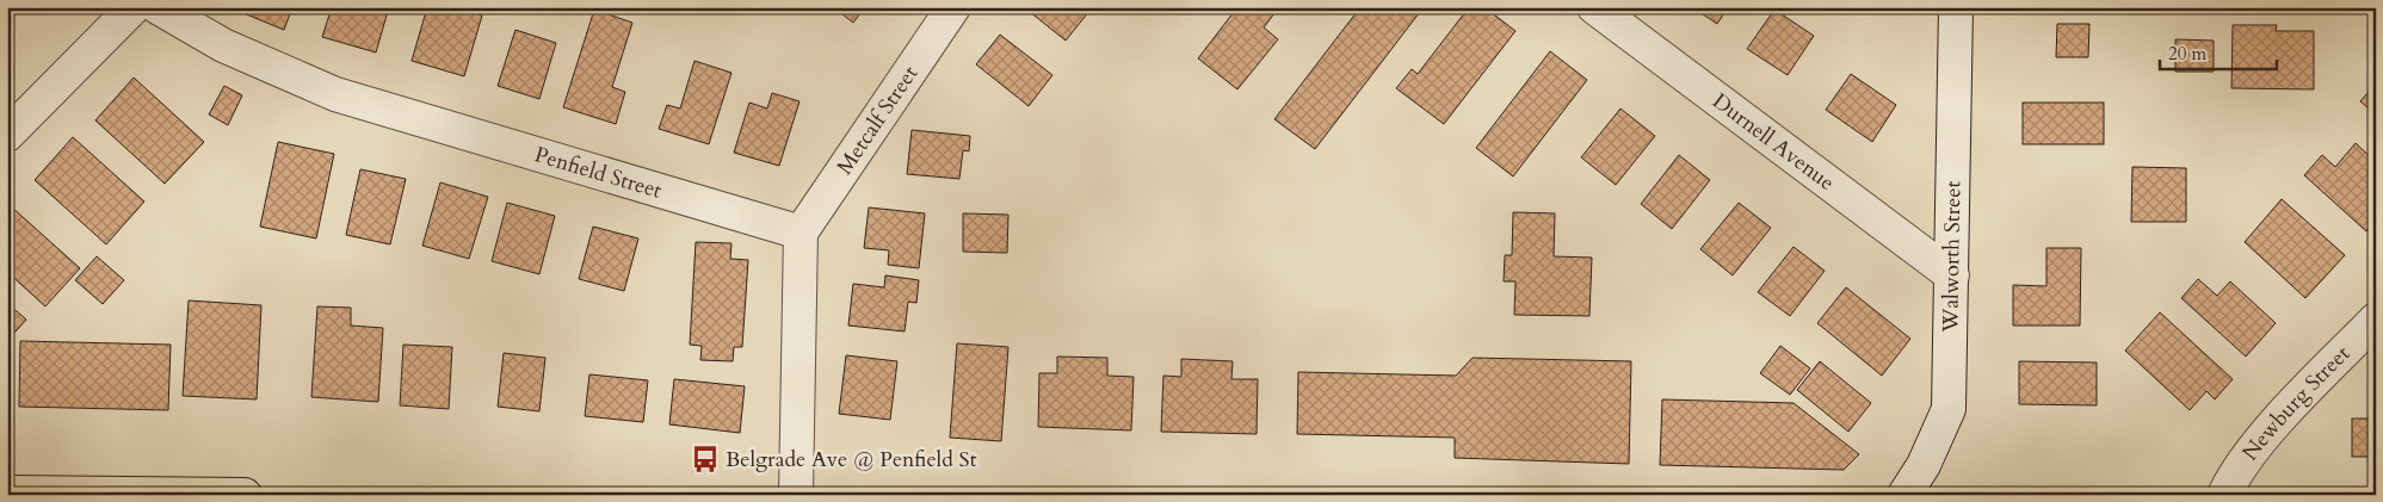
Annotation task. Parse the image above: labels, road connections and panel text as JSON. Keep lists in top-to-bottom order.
{
  "streets": {
    "street": [
      "Metcalf Street",
      "Durnell Avenue",
      "Penfield Street",
      "Walworth Street",
      "Newburg Street"
    ]
  },
  "crossings": [
    ["Metcalf Street", "Penfield Street"],
    ["Durnell Avenue", "Walworth Street"]
  ],
  "places": {
    "bus stop": ["Belgrade Ave @ Penfield St"]
  },
  "scale_bar": "20 m"
}
